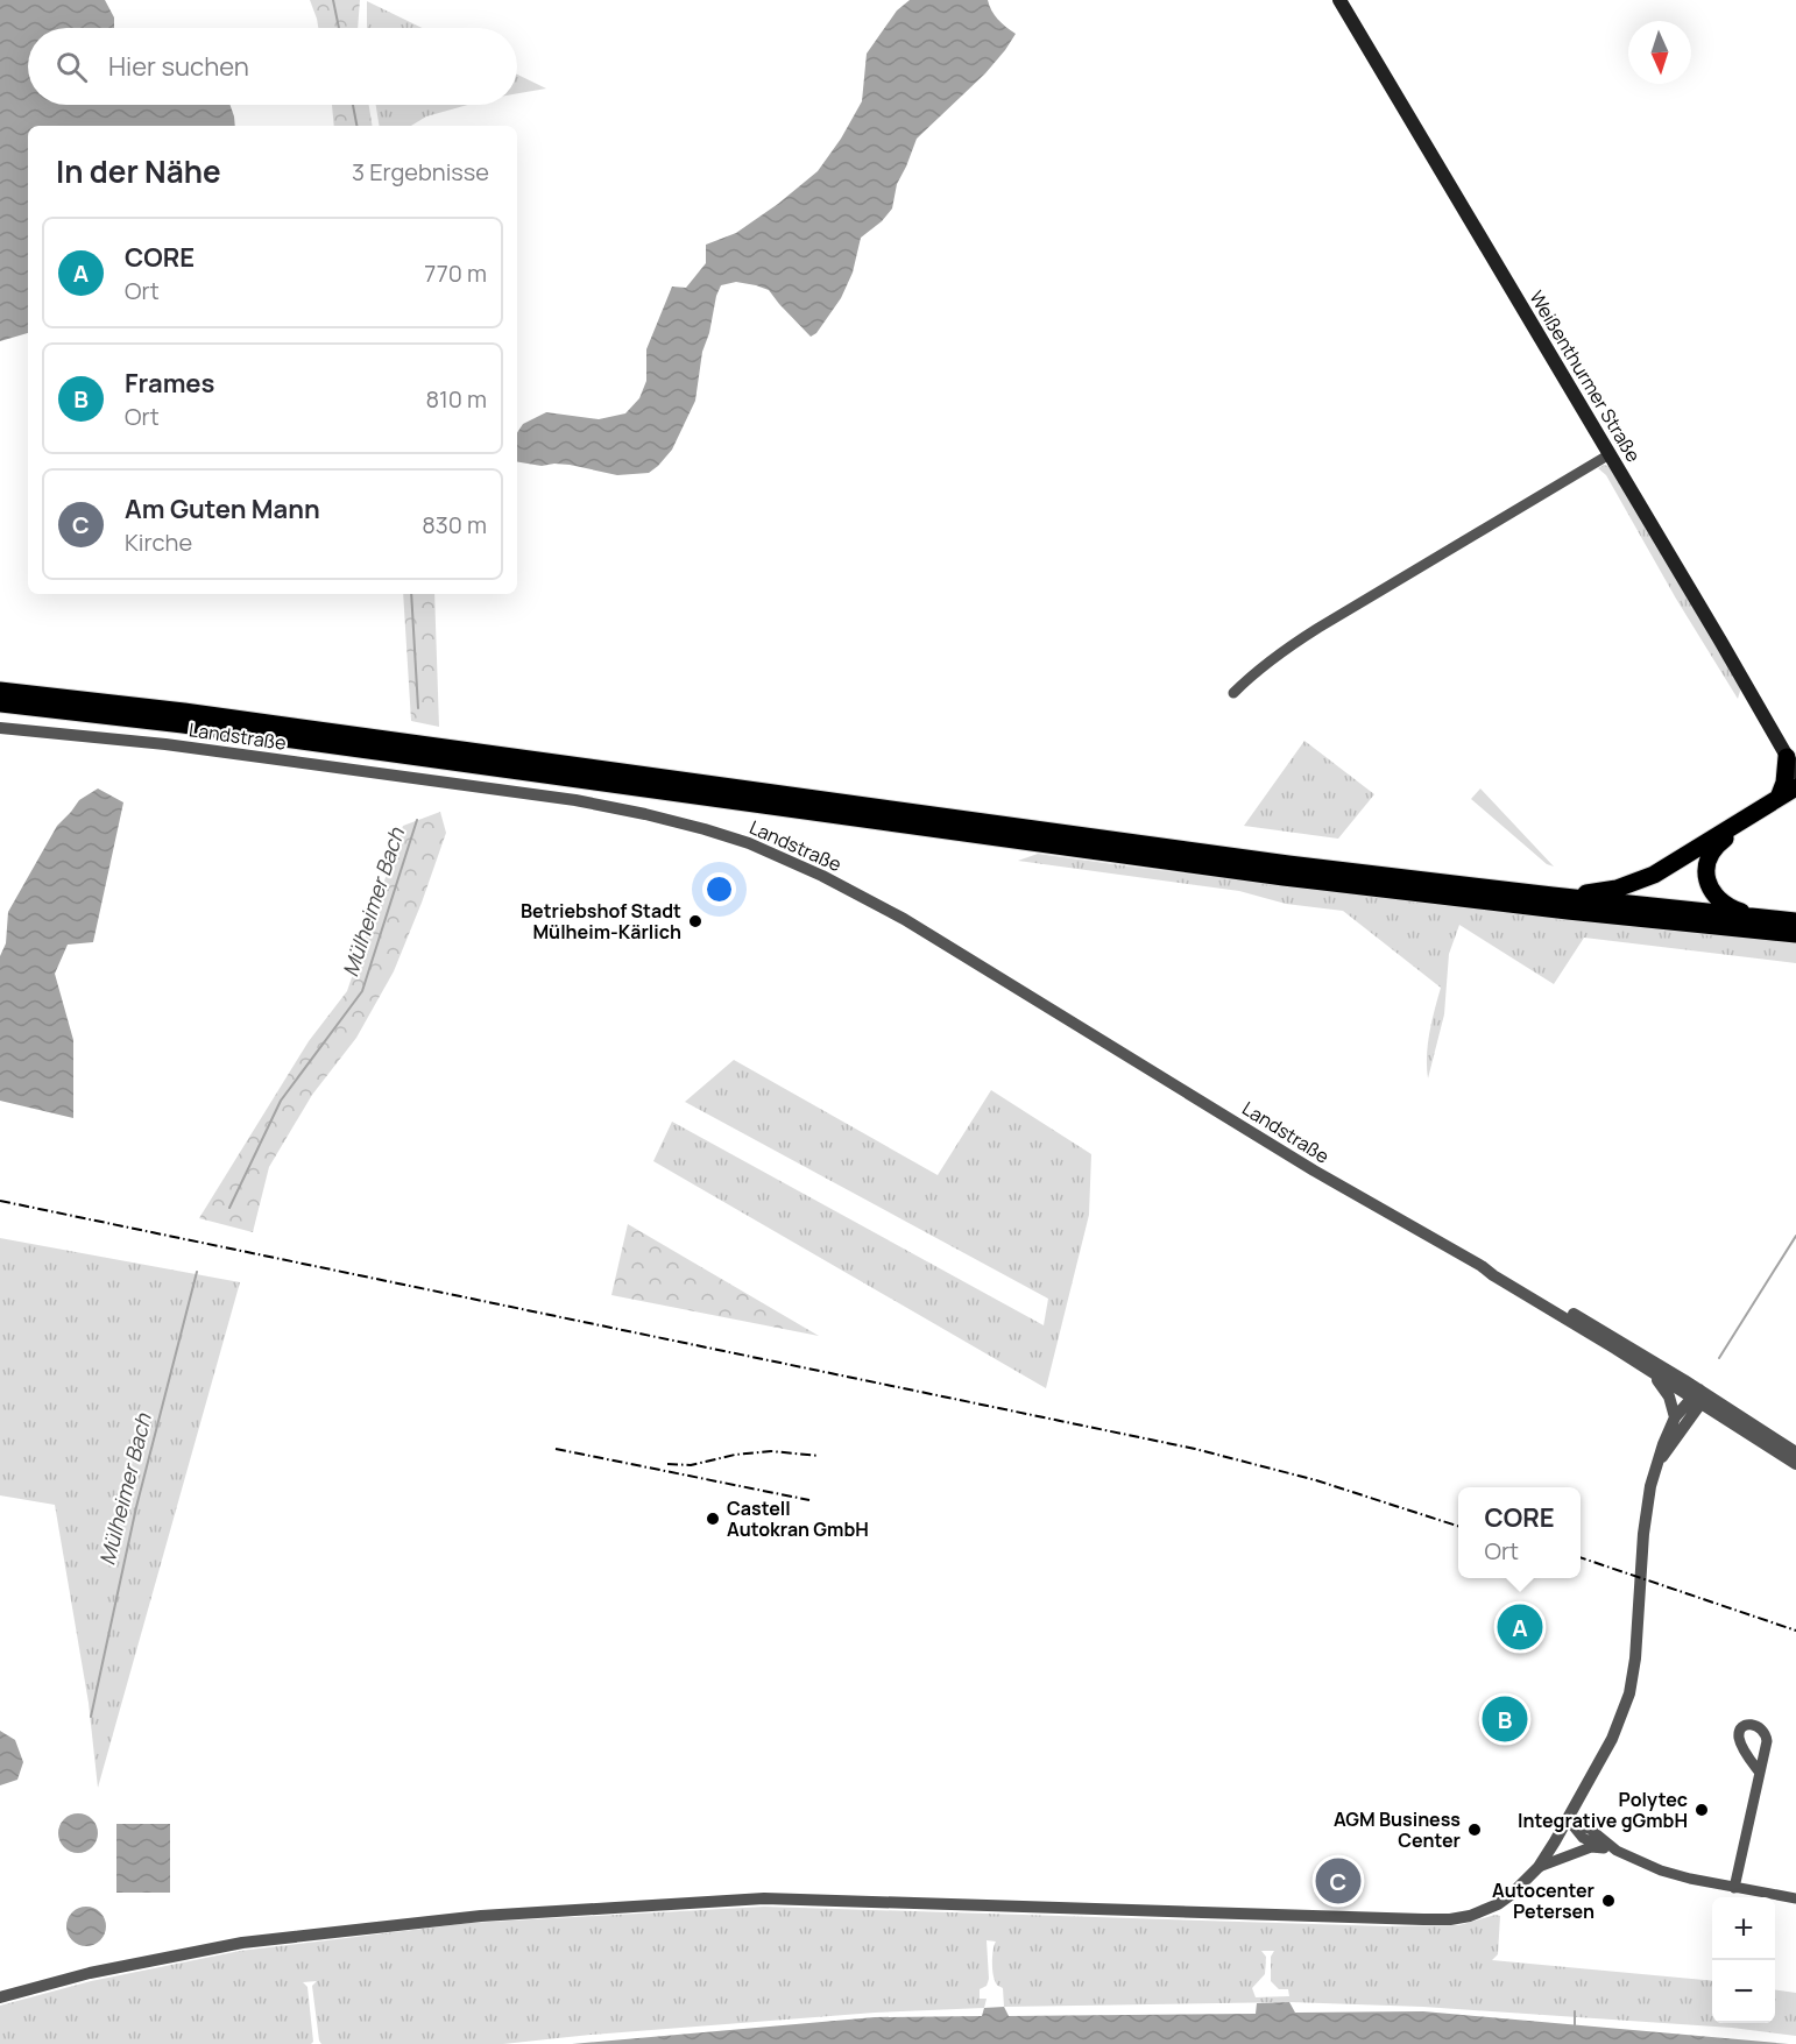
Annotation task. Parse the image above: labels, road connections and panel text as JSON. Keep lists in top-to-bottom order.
{
  "streets": {
    "main road": ["Weißenthurmer Straße"],
    "street": ["Landstraße"]
  },
  "water": ["Mülheimer Bach"],
  "places": [
    "Betriebshof Stadt Mülheim-Kärlich",
    "Castell Autokran GmbH",
    "Polytec Integrative gGmbH",
    "AGM Business Center",
    "Autocenter Petersen"
  ],
  "north": "bottom",
  "page": {
    "search": "Hier suchen",
    "heading": ["In der Nähe", "3 Ergebnisse"],
    "list": [
      {
        "mark": "A",
        "name": "CORE",
        "note": "Ort",
        "value": "770 m"
      },
      {
        "mark": "B",
        "name": "Frames",
        "note": "Ort",
        "value": "810 m"
      },
      {
        "mark": "C",
        "name": "Am Guten Mann",
        "note": "Kirche",
        "value": "830 m"
      }
    ],
    "popup": ["CORE", "Ort"],
    "pins": ["A", "B", "C"],
    "map_buttons": ["+", "−"]
  }
}
